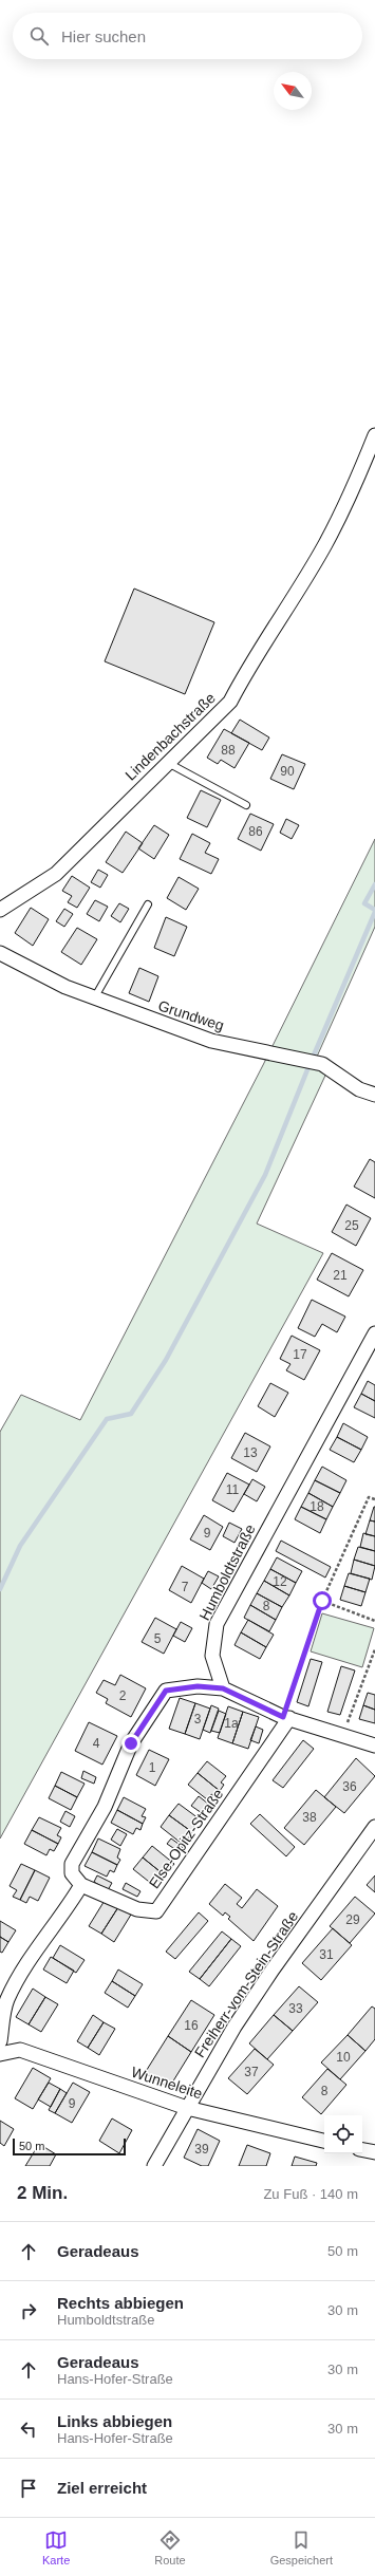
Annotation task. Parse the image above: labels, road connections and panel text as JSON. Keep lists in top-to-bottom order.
{
  "streets": {
    "street": [
      "Lindenbachstraße",
      "Grundweg",
      "Humboldtstraße",
      "Else-Opitz-Straße",
      "Freiherr-vom-Stein-Straße",
      "Wunneleite"
    ]
  },
  "crossings": [
    ["Freiherr-vom-Stein-Straße", "Wunneleite"]
  ],
  "house_numbers": [
    "88",
    "90",
    "86",
    "25",
    "21",
    "17",
    "13",
    "11",
    "18",
    "9",
    "12",
    "7",
    "8",
    "5",
    "2",
    "3",
    "1a",
    "4",
    "1",
    "36",
    "38",
    "29",
    "31",
    "33",
    "16",
    "10",
    "37",
    "8",
    "9",
    "39"
  ],
  "scale_bar": "50 m",
  "north": "top left",
  "page": {
    "search": "Hier suchen",
    "scale": "50 m",
    "heading": ["2 Min.", "Zu Fuß · 140 m"],
    "list": [
      ["Geradeaus", "50 m"],
      ["Rechts abbiegen", "Humboldtstraße", "30 m"],
      ["Geradeaus", "Hans-Hofer-Straße", "30 m"],
      ["Links abbiegen", "Hans-Hofer-Straße", "30 m"],
      "Ziel erreicht"
    ],
    "nav": ["Karte", "Route", "Gespeichert"]
  }
}
